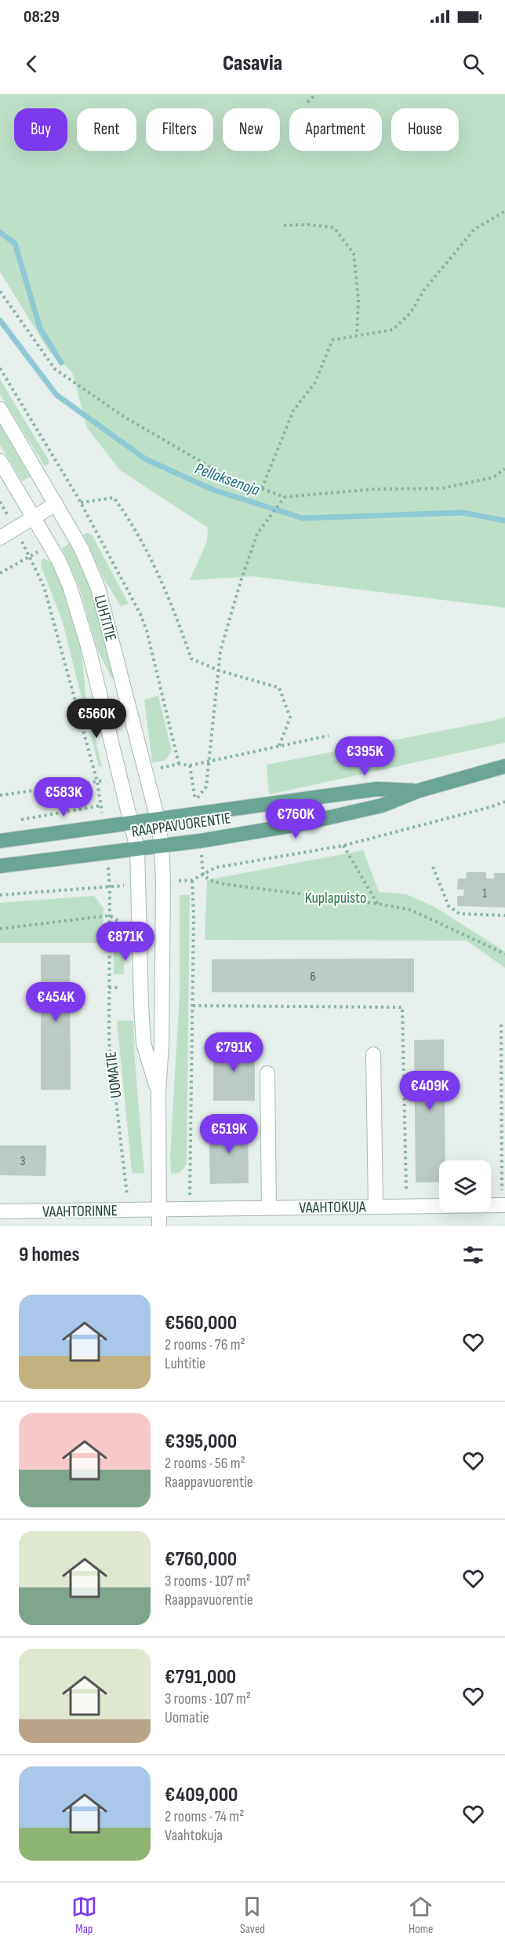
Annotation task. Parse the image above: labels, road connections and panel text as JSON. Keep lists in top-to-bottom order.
{
  "streets": {
    "main road": ["RAAPPAVUORENTIE"],
    "street": ["LUHTITIE", "VAAHTOKUJA", "VAAHTORINNE"],
    "path": ["UOMATIE"]
  },
  "crossings": [
    ["LUHTITIE", "RAAPPAVUORENTIE"],
    ["RAAPPAVUORENTIE", "UOMATIE"],
    ["UOMATIE", "VAAHTORINNE"],
    ["VAAHTOKUJA", "VAAHTORINNE"]
  ],
  "water": ["Pellaksenoja"],
  "parks": ["Kuplapuisto"],
  "house_numbers": ["1", "6", "3"],
  "page": {
    "status": "08:29",
    "header": "Casavia",
    "chip": [
      "Buy",
      "Rent",
      "Filters",
      "New",
      "Apartment",
      "House"
    ],
    "price": [
      "€560K",
      "€395K",
      "€583K",
      "€760K",
      "€871K",
      "€454K",
      "€791K",
      "€409K",
      "€519K"
    ],
    "heading": "9 homes",
    "list": [
      {
        "name": "€560,000",
        "note": "2 rooms · 76 m² · Luhtitie"
      },
      {
        "name": "€395,000",
        "note": "2 rooms · 56 m² · Raappavuorentie"
      },
      {
        "name": "€760,000",
        "note": "3 rooms · 107 m² · Raappavuorentie"
      },
      {
        "name": "€791,000",
        "note": "3 rooms · 107 m² · Uomatie"
      },
      {
        "name": "€409,000",
        "note": "2 rooms · 74 m² · Vaahtokuja"
      }
    ],
    "tabs": ["Map", "Saved", "Home"]
  }
}
